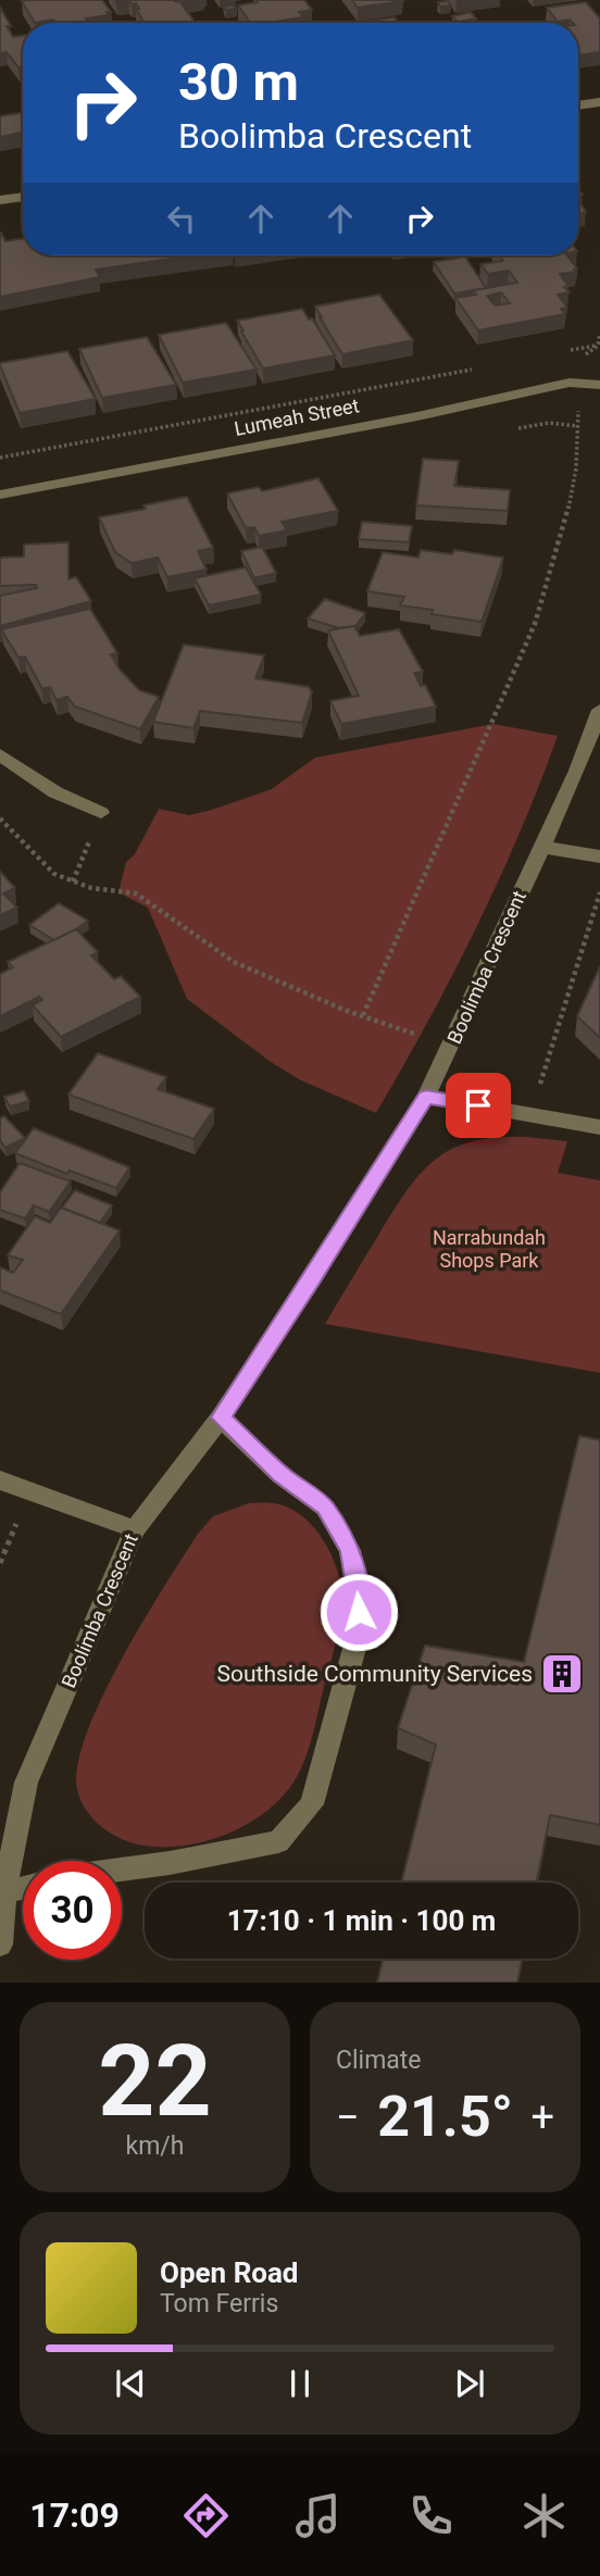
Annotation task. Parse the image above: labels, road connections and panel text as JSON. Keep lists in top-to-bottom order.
{
  "streets": {
    "street": ["Lumeah Street", "Boolimba Crescent"]
  },
  "parks": ["Narrabundah Shops Park"],
  "places": {
    "building": ["Southside Community Services"]
  },
  "page": {
    "turn": ["30 m", "Boolimba Crescent"],
    "limit": "30",
    "trip": "17:10 · 1 min · 100 m",
    "tile": [
      ["22", "km/h"],
      "Climate"
    ],
    "heat": ["−", "21.5°", "+"],
    "song": ["Open Road", "Tom Ferris"],
    "tabs": "17:09"
  }
}
